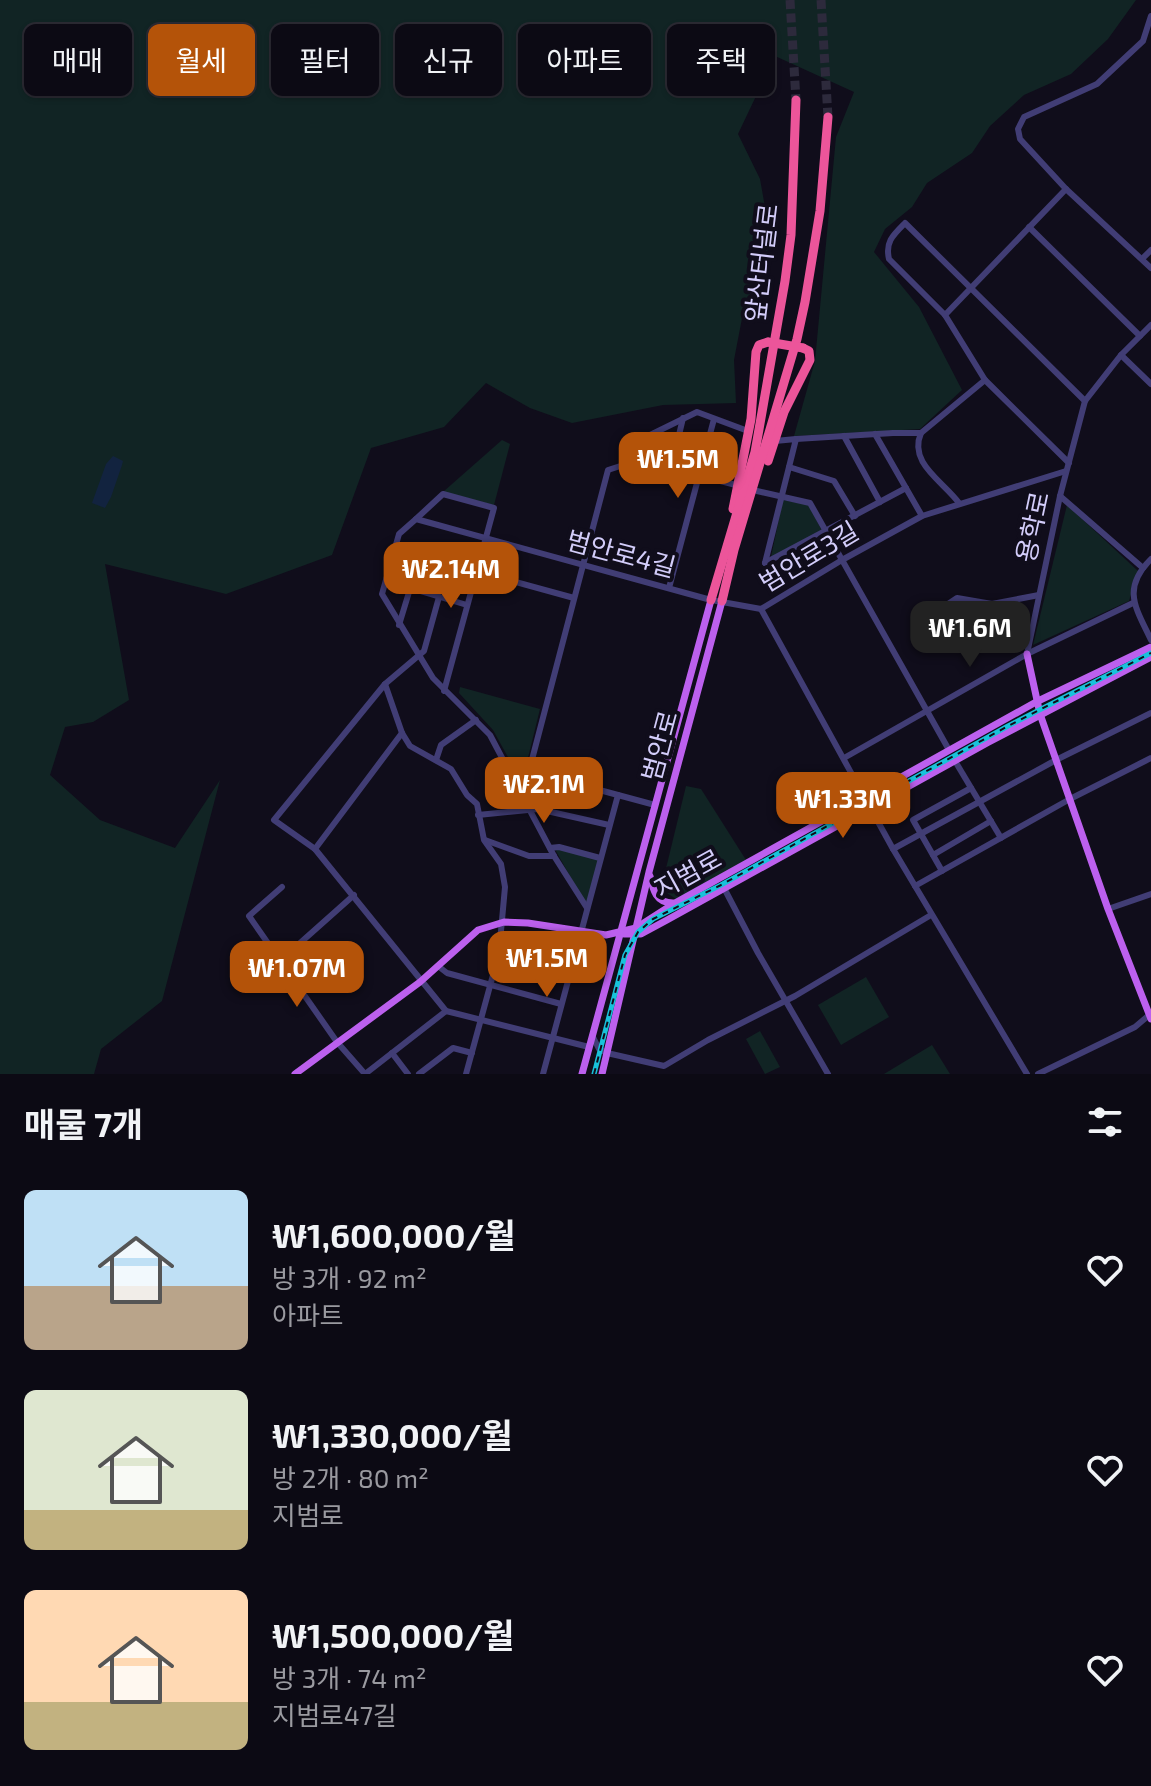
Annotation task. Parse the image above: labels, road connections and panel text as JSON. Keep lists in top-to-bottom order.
{
  "streets": {
    "highway": ["앞산터널로", "범안로"],
    "main road": ["용학로", "지범로"],
    "street": ["범안로4길", "범안로3길"]
  },
  "crossings": [
    ["앞산터널로", "범안로"],
    ["용학로", "범안로3길"],
    ["용학로", "지범로"],
    ["범안로4길", "범안로3길"],
    ["범안로4길", "범안로"],
    ["범안로3길", "범안로"],
    ["범안로", "지범로"]
  ],
  "page": {
    "chip": [
      "매매",
      "월세",
      "필터",
      "신규",
      "아파트",
      "주택"
    ],
    "price": [
      "₩1.5M",
      "₩2.14M",
      "₩1.6M",
      "₩2.1M",
      "₩1.33M",
      "₩1.5M",
      "₩1.07M"
    ],
    "heading": "매물 7개",
    "list": [
      {
        "name": "₩1,600,000/월",
        "note": "방 3개 · 92 m² · 아파트"
      },
      {
        "name": "₩1,330,000/월",
        "note": "방 2개 · 80 m² · 지범로"
      },
      {
        "name": "₩1,500,000/월",
        "note": "방 3개 · 74 m² · 지범로47길"
      }
    ]
  }
}
